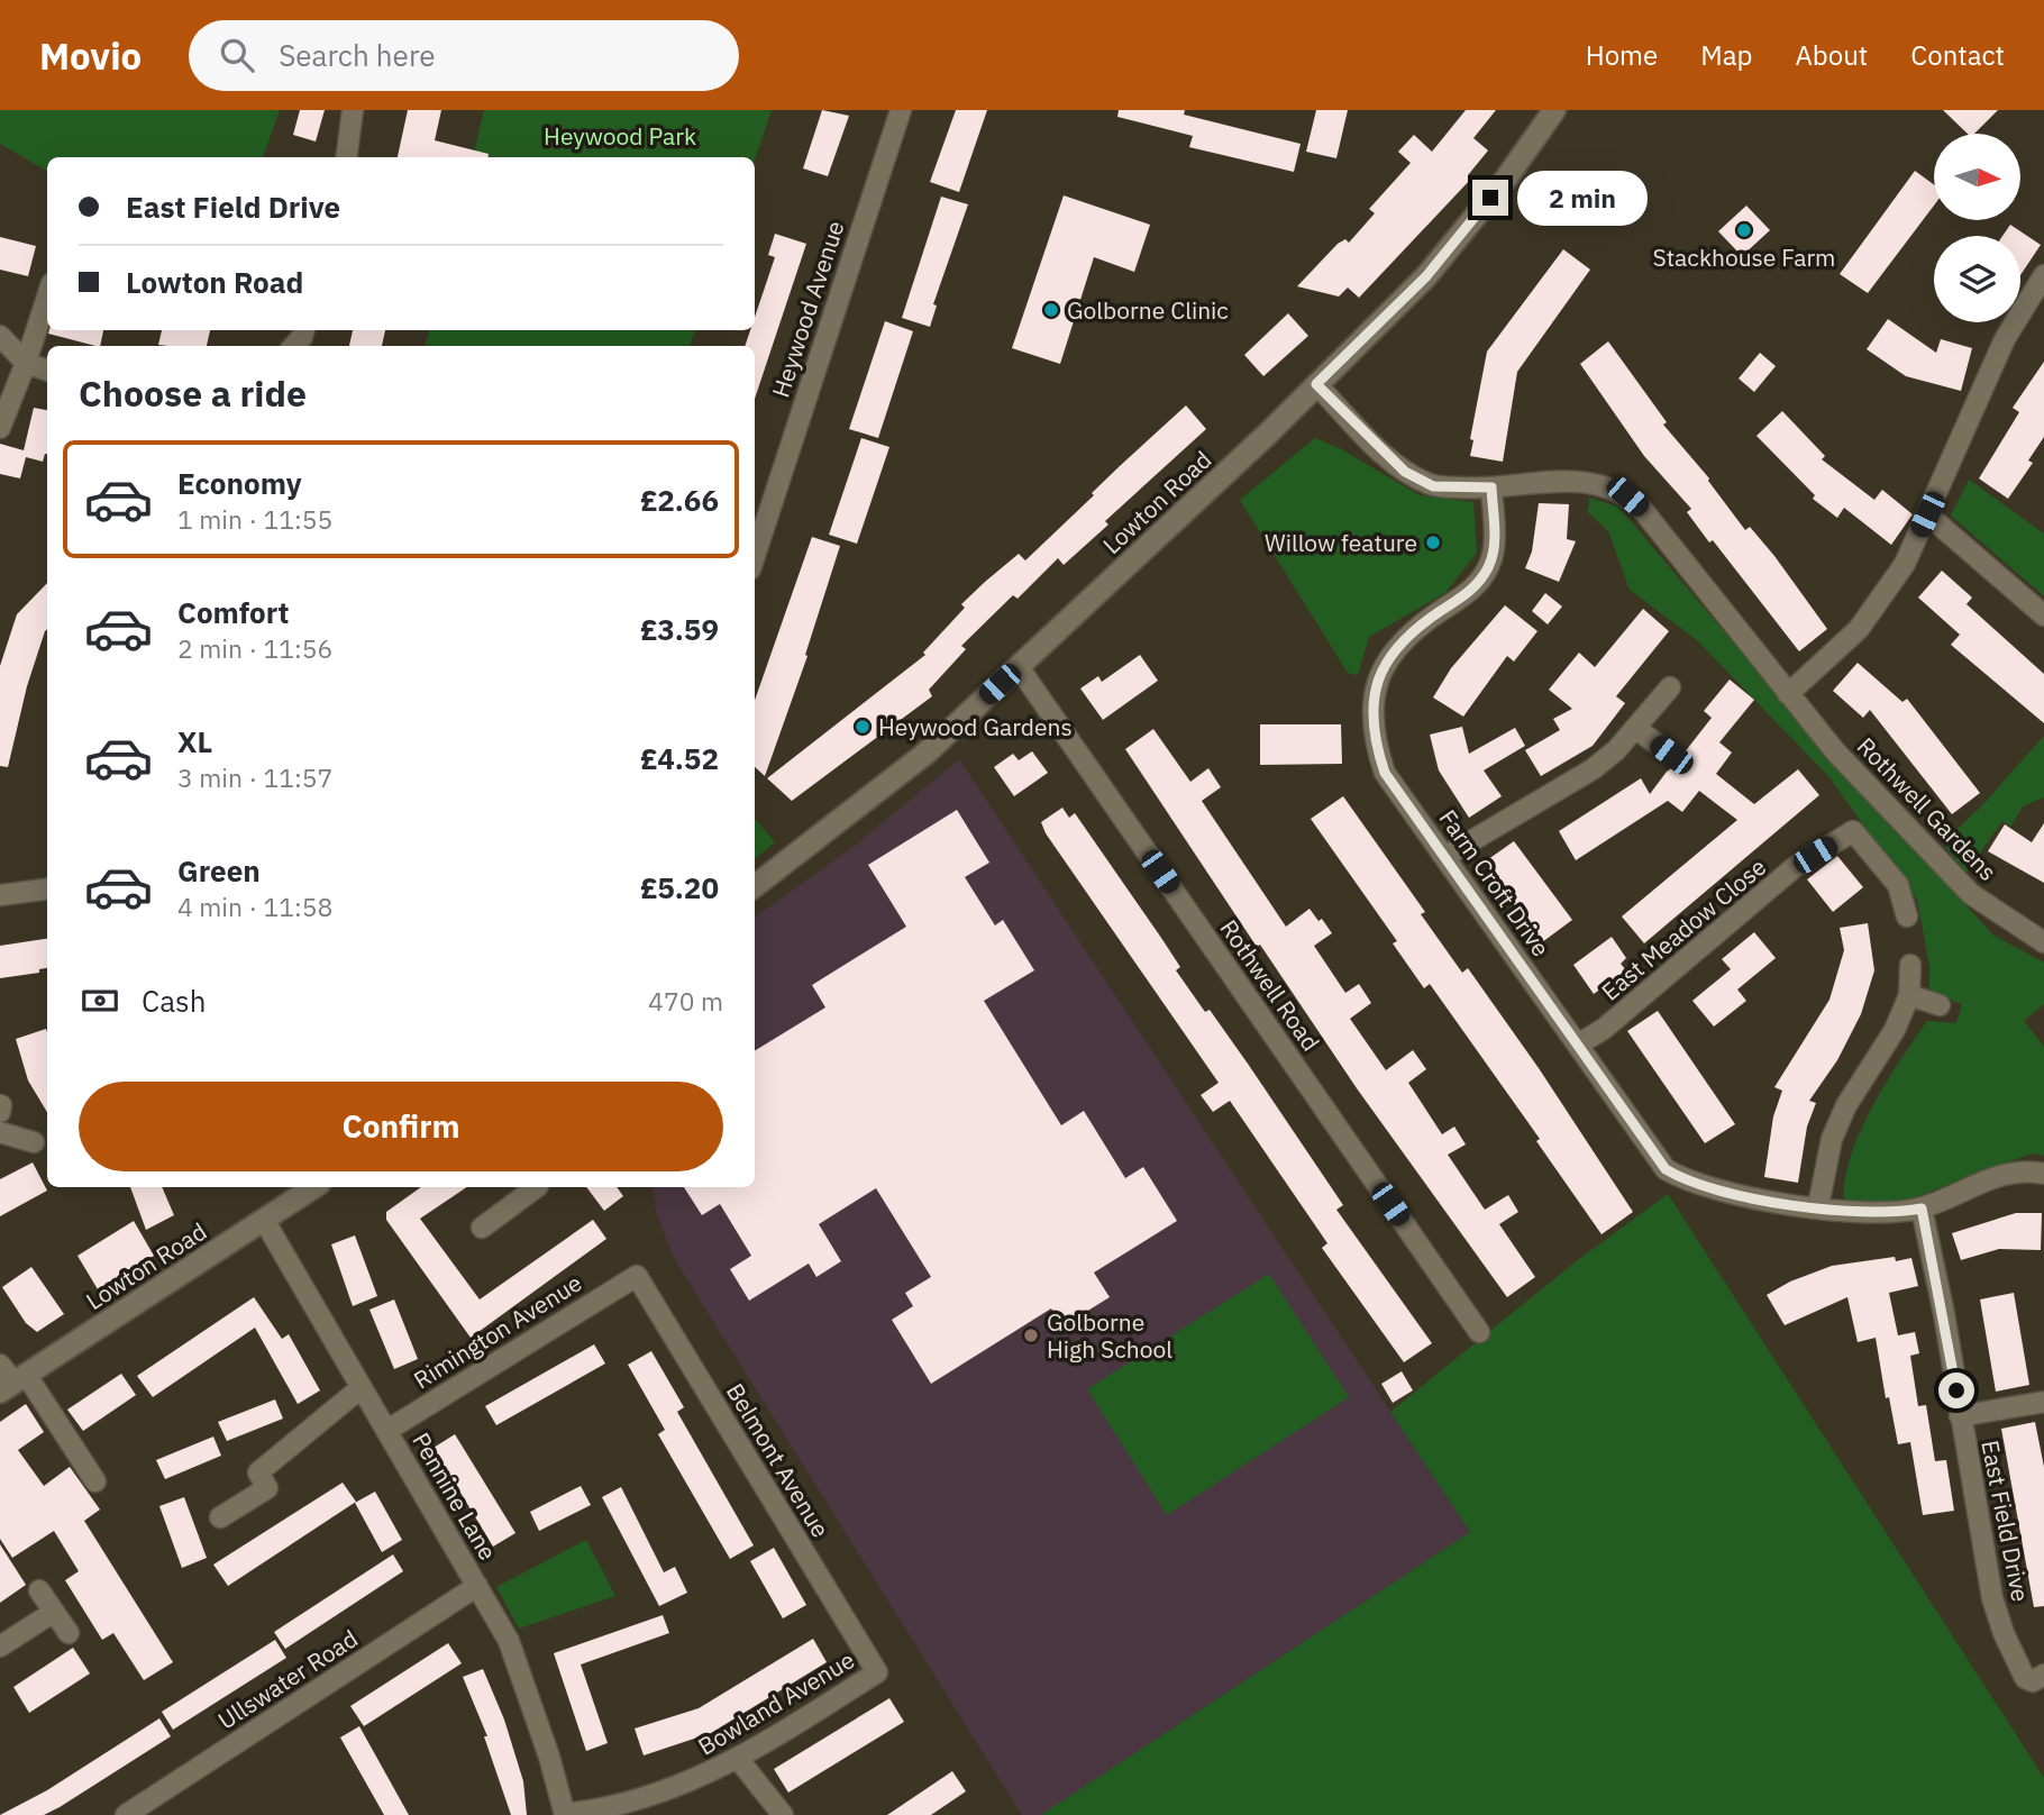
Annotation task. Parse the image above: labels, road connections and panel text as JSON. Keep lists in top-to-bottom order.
{
  "streets": {
    "main road": ["Lowton Road"],
    "street": [
      "Heywood Avenue",
      "Rothwell Gardens",
      "Farm Croft Drive",
      "East Meadow Close",
      "Rothwell Road",
      "Rimington Avenue",
      "Belmont Avenue",
      "Pennine Lane",
      "East Field Drive",
      "Ullswater Road",
      "Bowland Avenue"
    ]
  },
  "crossings": [
    ["Lowton Road", "Rothwell Gardens"],
    ["Lowton Road", "Rothwell Road"],
    ["Lowton Road", "Pennine Lane"],
    ["Rothwell Gardens", "Farm Croft Drive"],
    ["Farm Croft Drive", "East Meadow Close"],
    ["Farm Croft Drive", "East Field Drive"],
    ["Rimington Avenue", "Belmont Avenue"],
    ["Rimington Avenue", "Pennine Lane"],
    ["Belmont Avenue", "Bowland Avenue"],
    ["Pennine Lane", "Ullswater Road"],
    ["Pennine Lane", "Bowland Avenue"]
  ],
  "parks": ["Heywood Park"],
  "places": [
    "Stackhouse Farm",
    "Golborne Clinic",
    "Willow feature",
    "Heywood Gardens",
    "Golborne High School"
  ],
  "north": "right",
  "page": {
    "header": "Movio",
    "search": "Search here",
    "nav": [
      "Home",
      "Map",
      "About",
      "Contact"
    ],
    "banner": ["East Field Drive", "Lowton Road"],
    "bubble": "2 min",
    "heading": "Choose a ride",
    "list": [
      {
        "name": "Economy",
        "note": "1 min · 11:55",
        "value": "£2.66"
      },
      {
        "name": "Comfort",
        "note": "2 min · 11:56",
        "value": "£3.59"
      },
      {
        "name": "XL",
        "note": "3 min · 11:57",
        "value": "£4.52"
      },
      {
        "name": "Green",
        "note": "4 min · 11:58",
        "value": "£5.20"
      }
    ],
    "pay": ["Cash", "470 m"],
    "buttons": "Confirm"
  }
}
